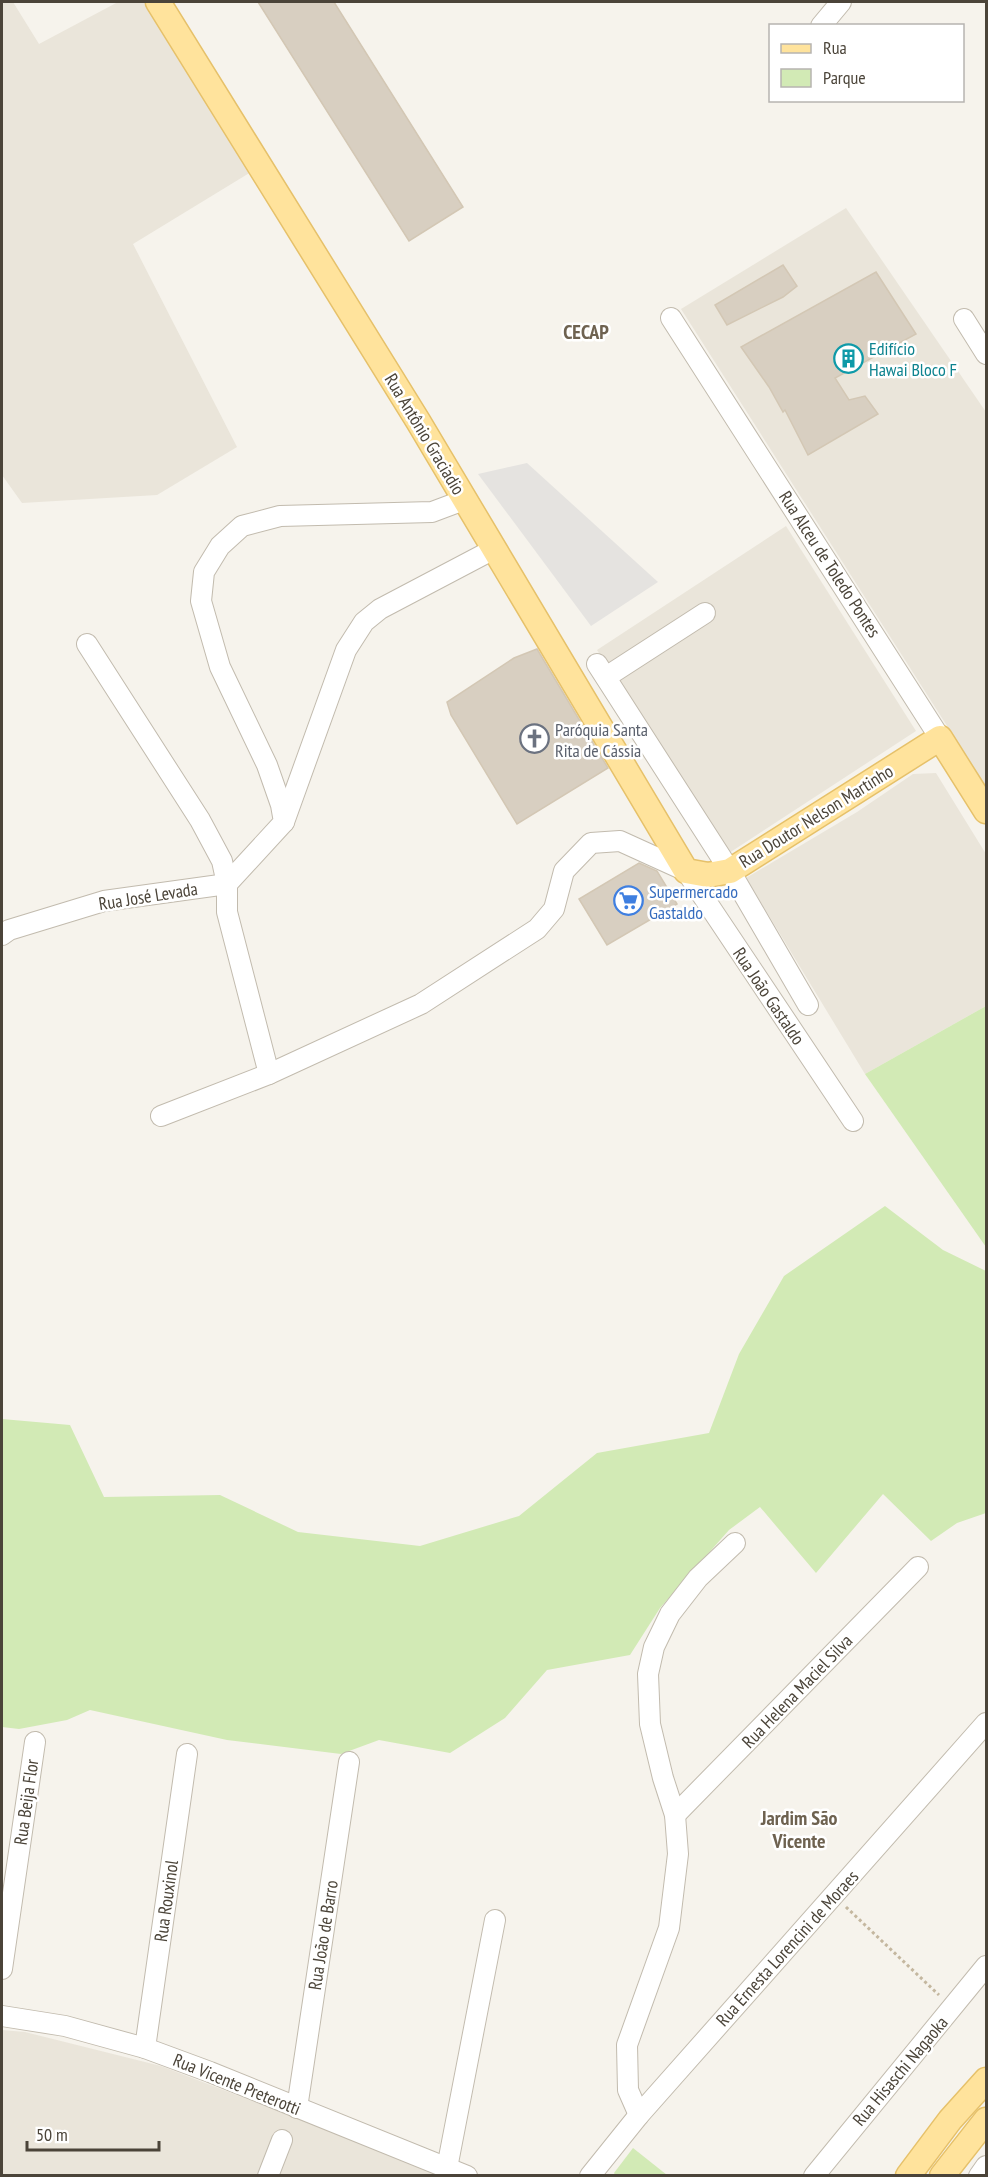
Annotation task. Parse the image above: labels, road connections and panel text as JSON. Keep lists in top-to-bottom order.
{
  "streets": {
    "main road": ["Rua Antônio Graciadio", "Rua Alceu de Toledo Pontes", "Rua Doutor Nelson Martinho"],
    "street": [
      "Rua José Levada",
      "Rua João Gastaldo",
      "Rua Helena Maciel Silva",
      "Rua Beija Flor",
      "Rua Rouxinol",
      "Rua João de Barro",
      "Rua Ernesta Lorencini de Moraes",
      "Rua Hisaschi Nagaoka",
      "Rua Vicente Preterotti"
    ]
  },
  "crossings": [
    ["Rua Antônio Graciadio", "Rua Doutor Nelson Martinho"],
    ["Rua Antônio Graciadio", "Rua João Gastaldo"],
    ["Rua Alceu de Toledo Pontes", "Rua Doutor Nelson Martinho"],
    ["Rua Doutor Nelson Martinho", "Rua João Gastaldo"],
    ["Rua Rouxinol", "Rua Vicente Preterotti"],
    ["Rua João de Barro", "Rua Vicente Preterotti"]
  ],
  "districts": ["CECAP", "Jardim São Vicente"],
  "places": {
    "building": ["Edifício Hawai Bloco F"],
    "church": ["Paróquia Santa Rita de Cássia"],
    "supermarket": ["Supermercado Gastaldo"]
  },
  "legend": ["Rua", "Parque"],
  "scale_bar": "50 m"
}
